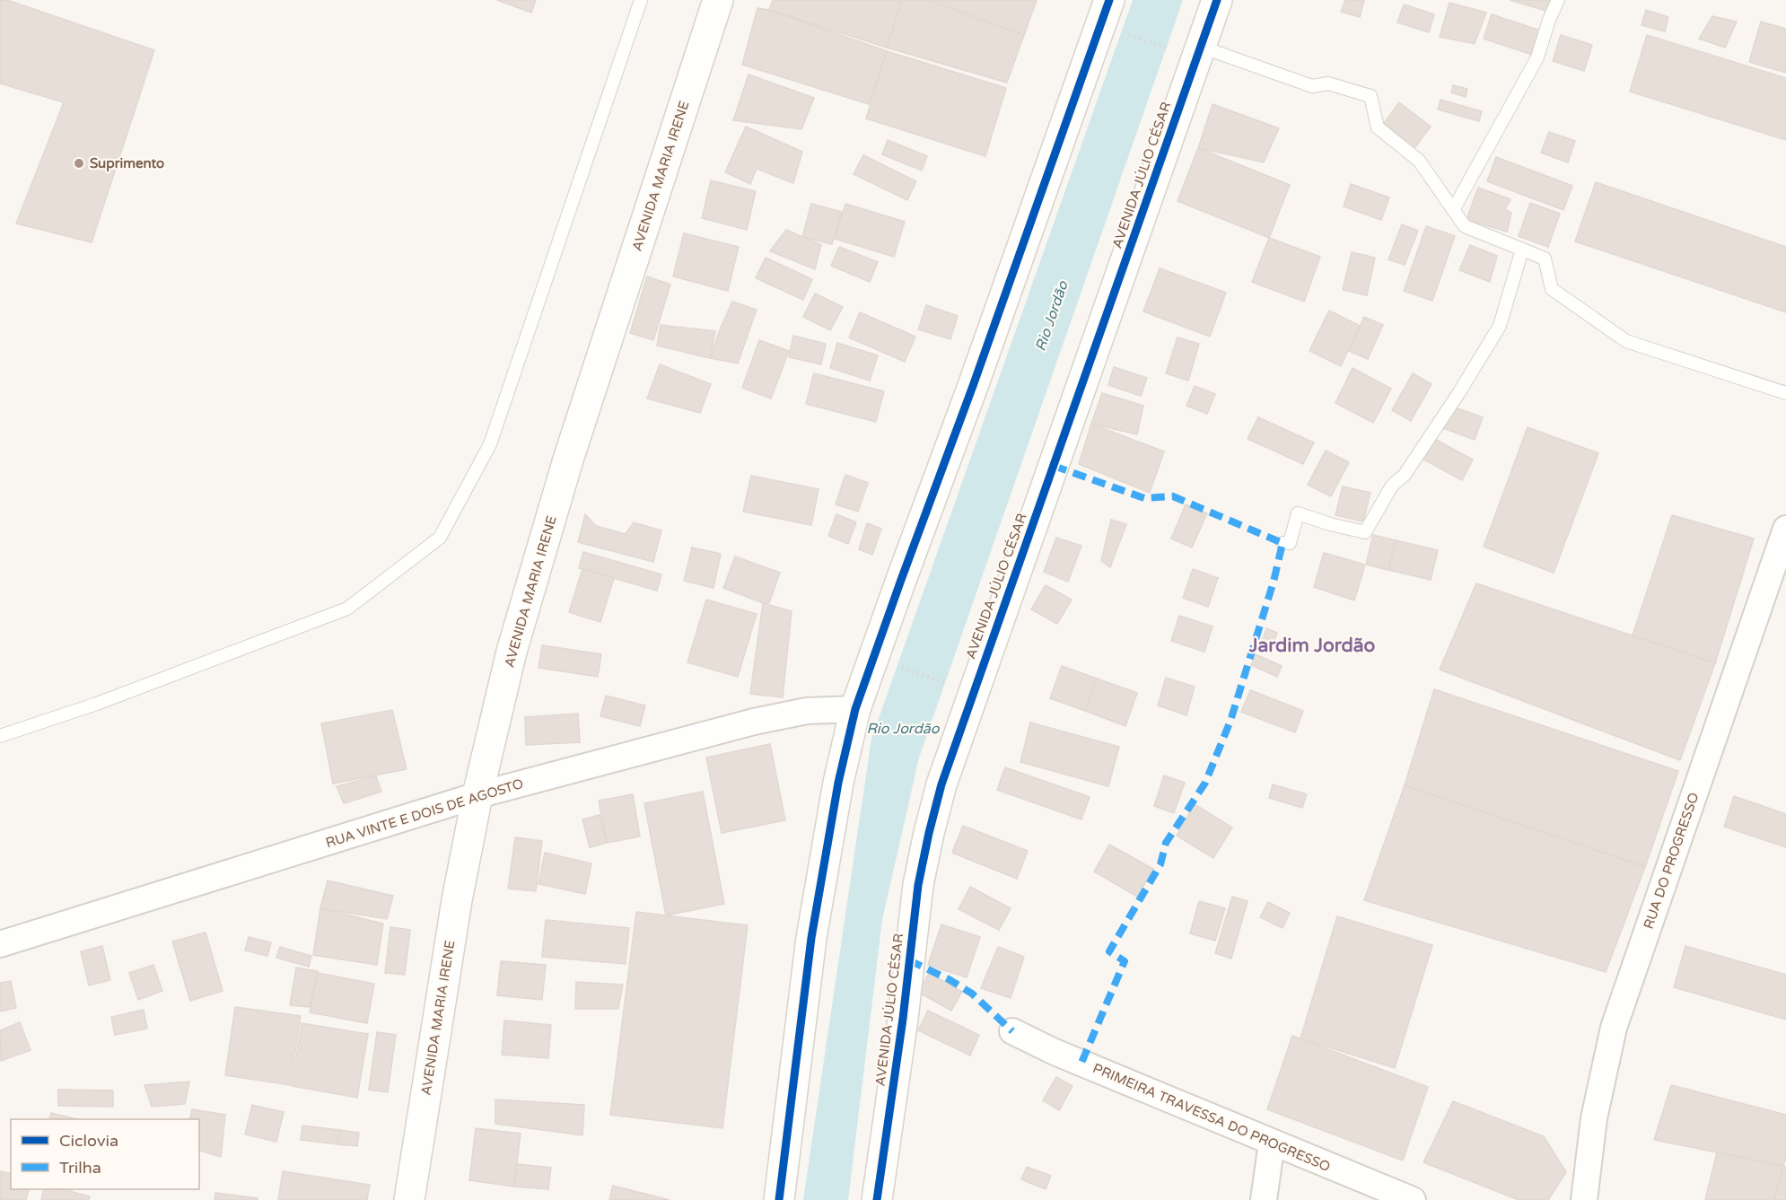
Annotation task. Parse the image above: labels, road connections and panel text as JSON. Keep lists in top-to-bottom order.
{
  "streets": {
    "street": [
      "AVENIDA JÚLIO CÉSAR",
      "AVENIDA MARIA IRENE",
      "RUA VINTE E DOIS DE AGOSTO",
      "RUA DO PROGRESSO",
      "PRIMEIRA TRAVESSA DO PROGRESSO"
    ]
  },
  "crossings": [
    ["AVENIDA MARIA IRENE", "RUA VINTE E DOIS DE AGOSTO"]
  ],
  "districts": ["Jardim Jordão"],
  "water": ["Rio Jordão"],
  "places": ["Suprimento"],
  "legend": ["Ciclovia", "Trilha"]
}
